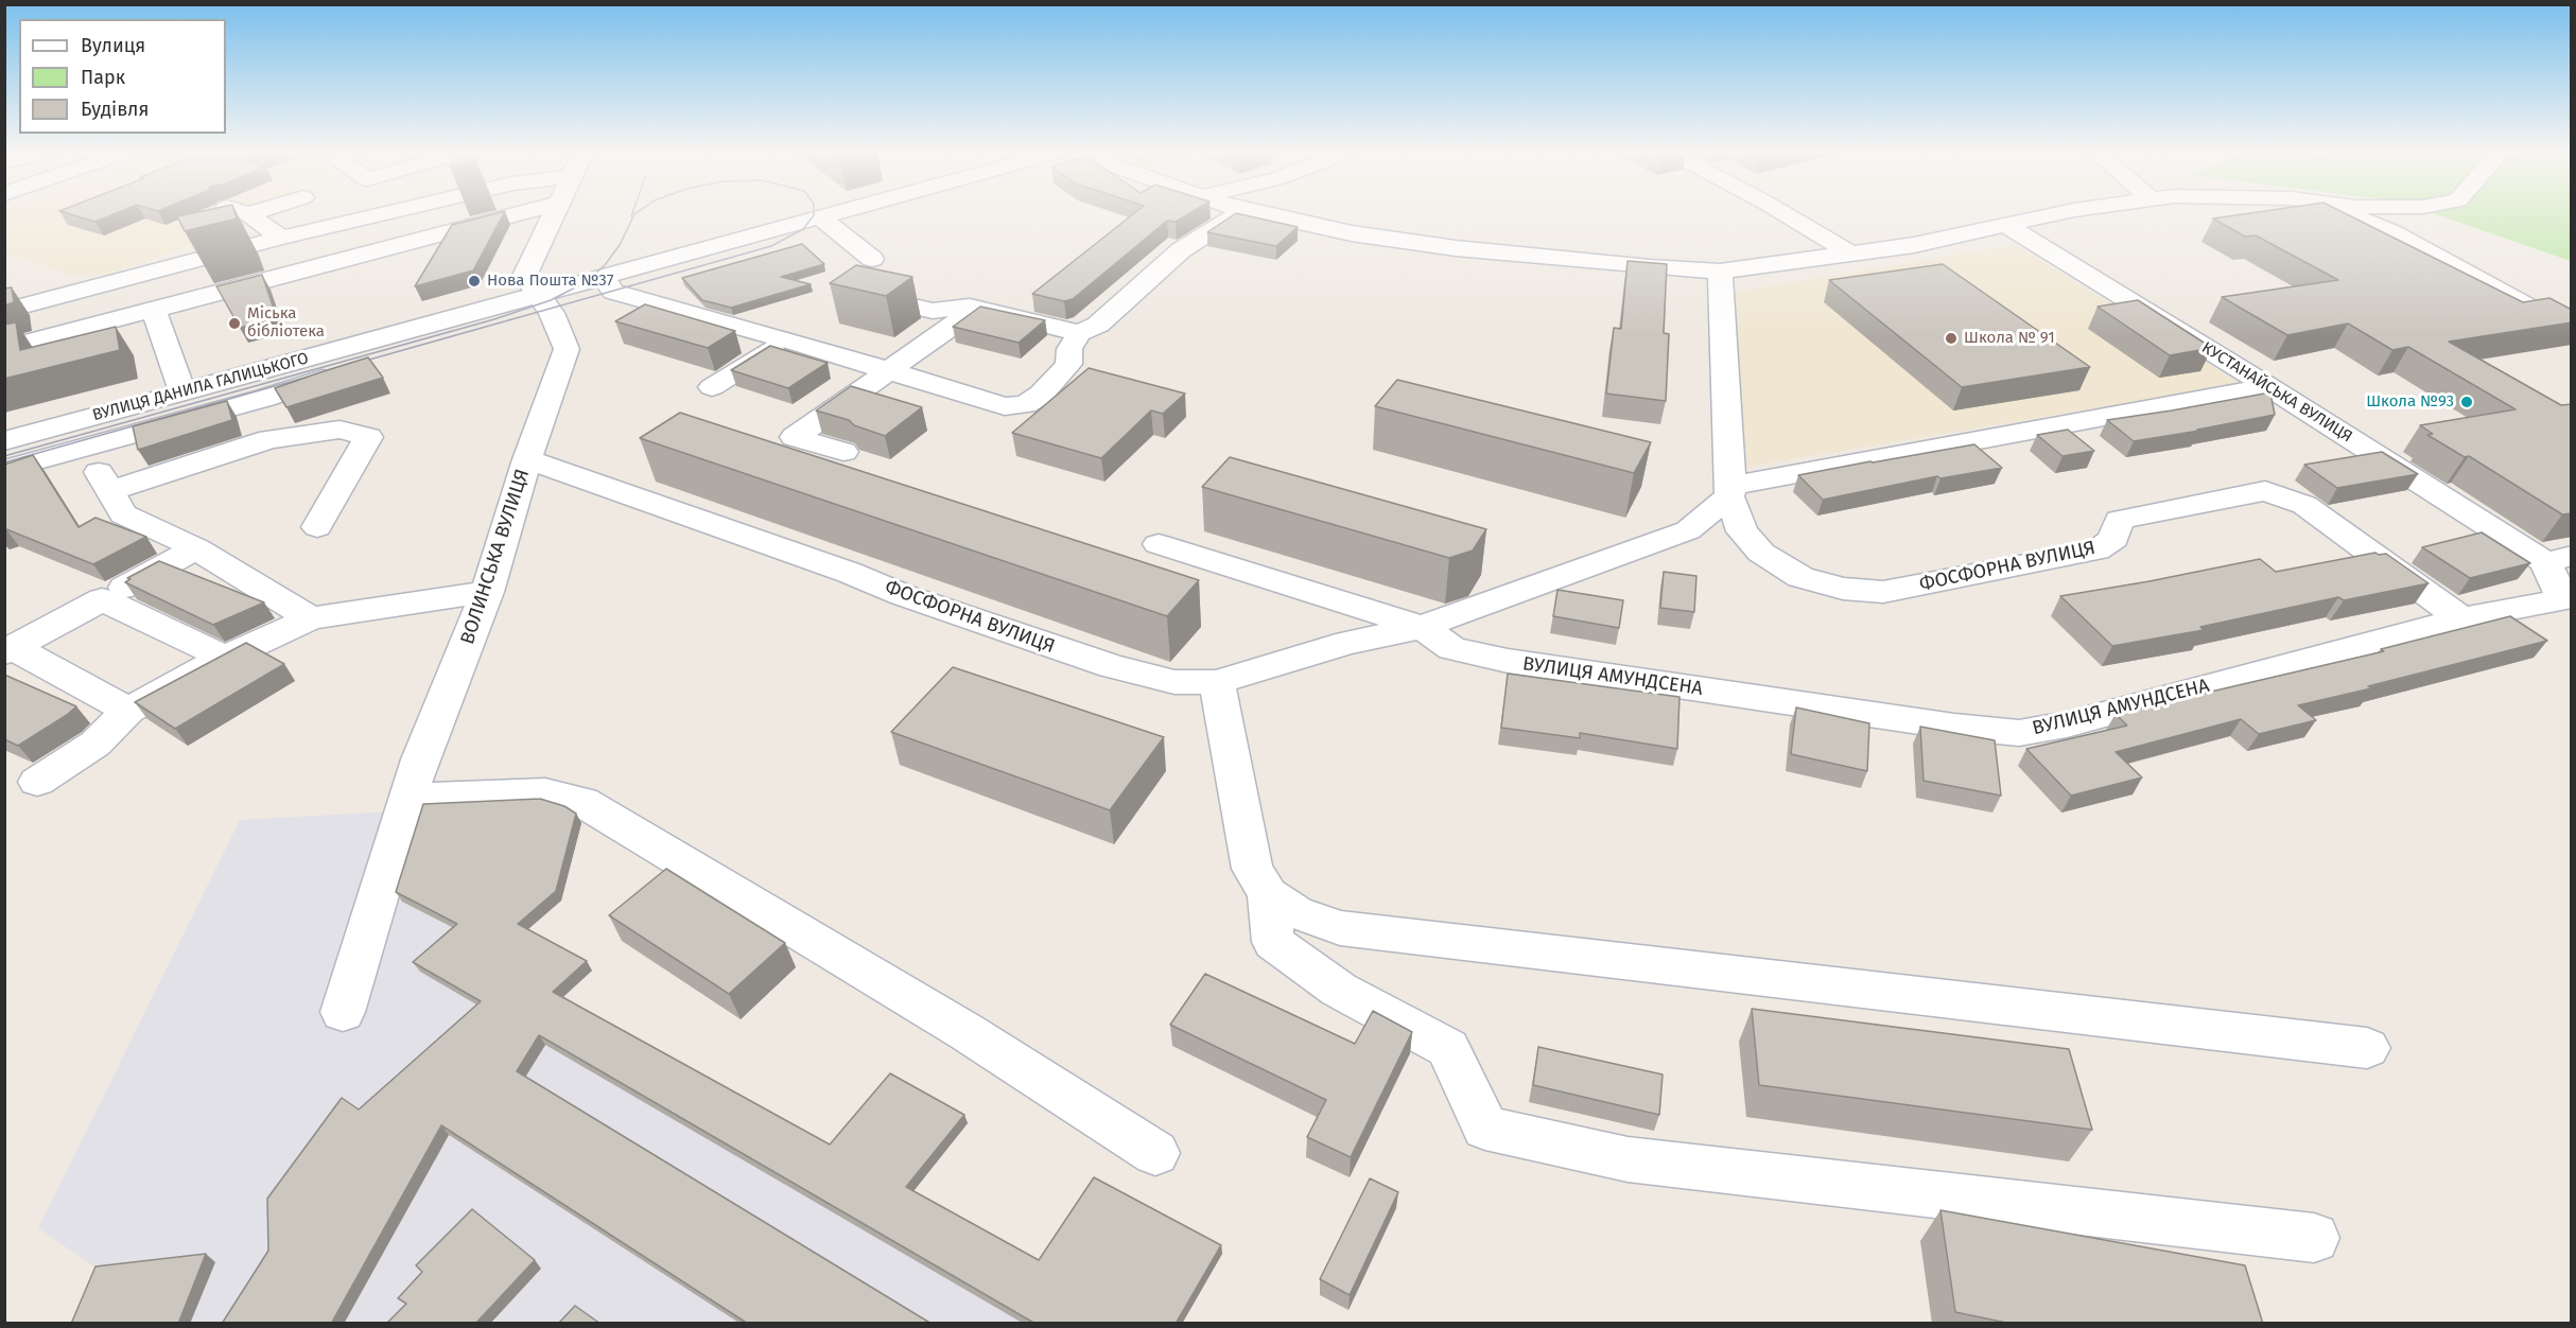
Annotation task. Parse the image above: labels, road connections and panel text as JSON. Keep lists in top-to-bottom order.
{
  "streets": {
    "street": [
      "ВУЛИЦЯ ДАНИЛА ГАЛИЦЬКОГО",
      "КУСТАНАЙСЬКА ВУЛИЦЯ",
      "ВОЛИНСЬКА ВУЛИЦЯ",
      "ФОСФОРНА ВУЛИЦЯ",
      "ВУЛИЦЯ АМУНДСЕНА"
    ]
  },
  "crossings": [
    ["КУСТАНАЙСЬКА ВУЛИЦЯ", "ВУЛИЦЯ АМУНДСЕНА"],
    ["ВОЛИНСЬКА ВУЛИЦЯ", "ФОСФОРНА ВУЛИЦЯ"],
    ["ФОСФОРНА ВУЛИЦЯ", "ВУЛИЦЯ АМУНДСЕНА"]
  ],
  "places": [
    "Нова Пошта №37",
    "Міська бібліотека",
    "Школа № 91",
    "Школа №93"
  ],
  "legend": ["Вулиця", "Парк", "Будівля"]
}
